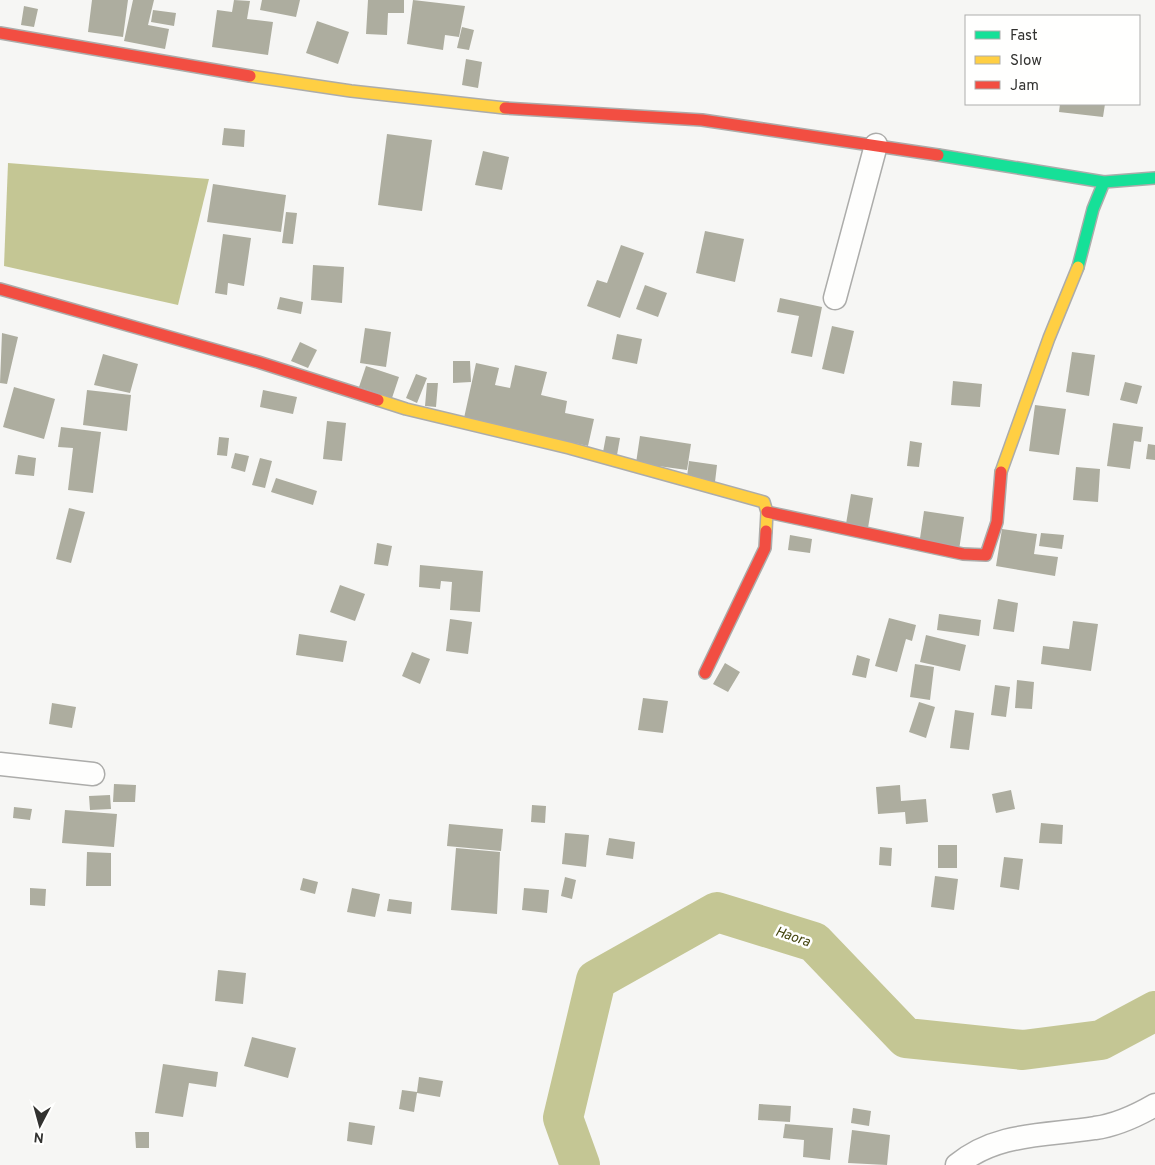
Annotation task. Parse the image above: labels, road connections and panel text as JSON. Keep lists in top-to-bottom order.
{
  "water": ["Haora"],
  "legend": ["Fast", "Slow", "Jam"],
  "north": "bottom"
}
